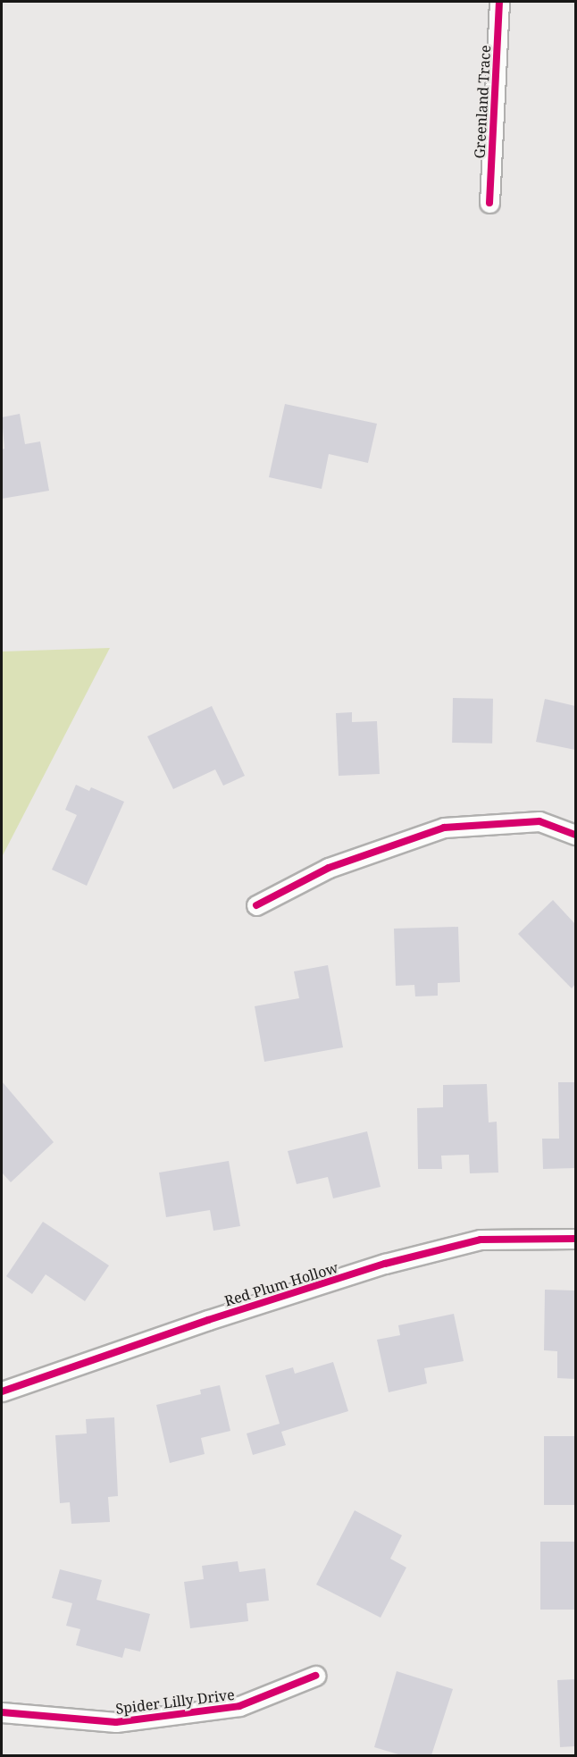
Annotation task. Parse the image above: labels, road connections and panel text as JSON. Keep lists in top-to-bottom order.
{
  "streets": {
    "street": ["Greenland Trace", "Red Plum Hollow", "Spider Lilly Drive"]
  }
}
